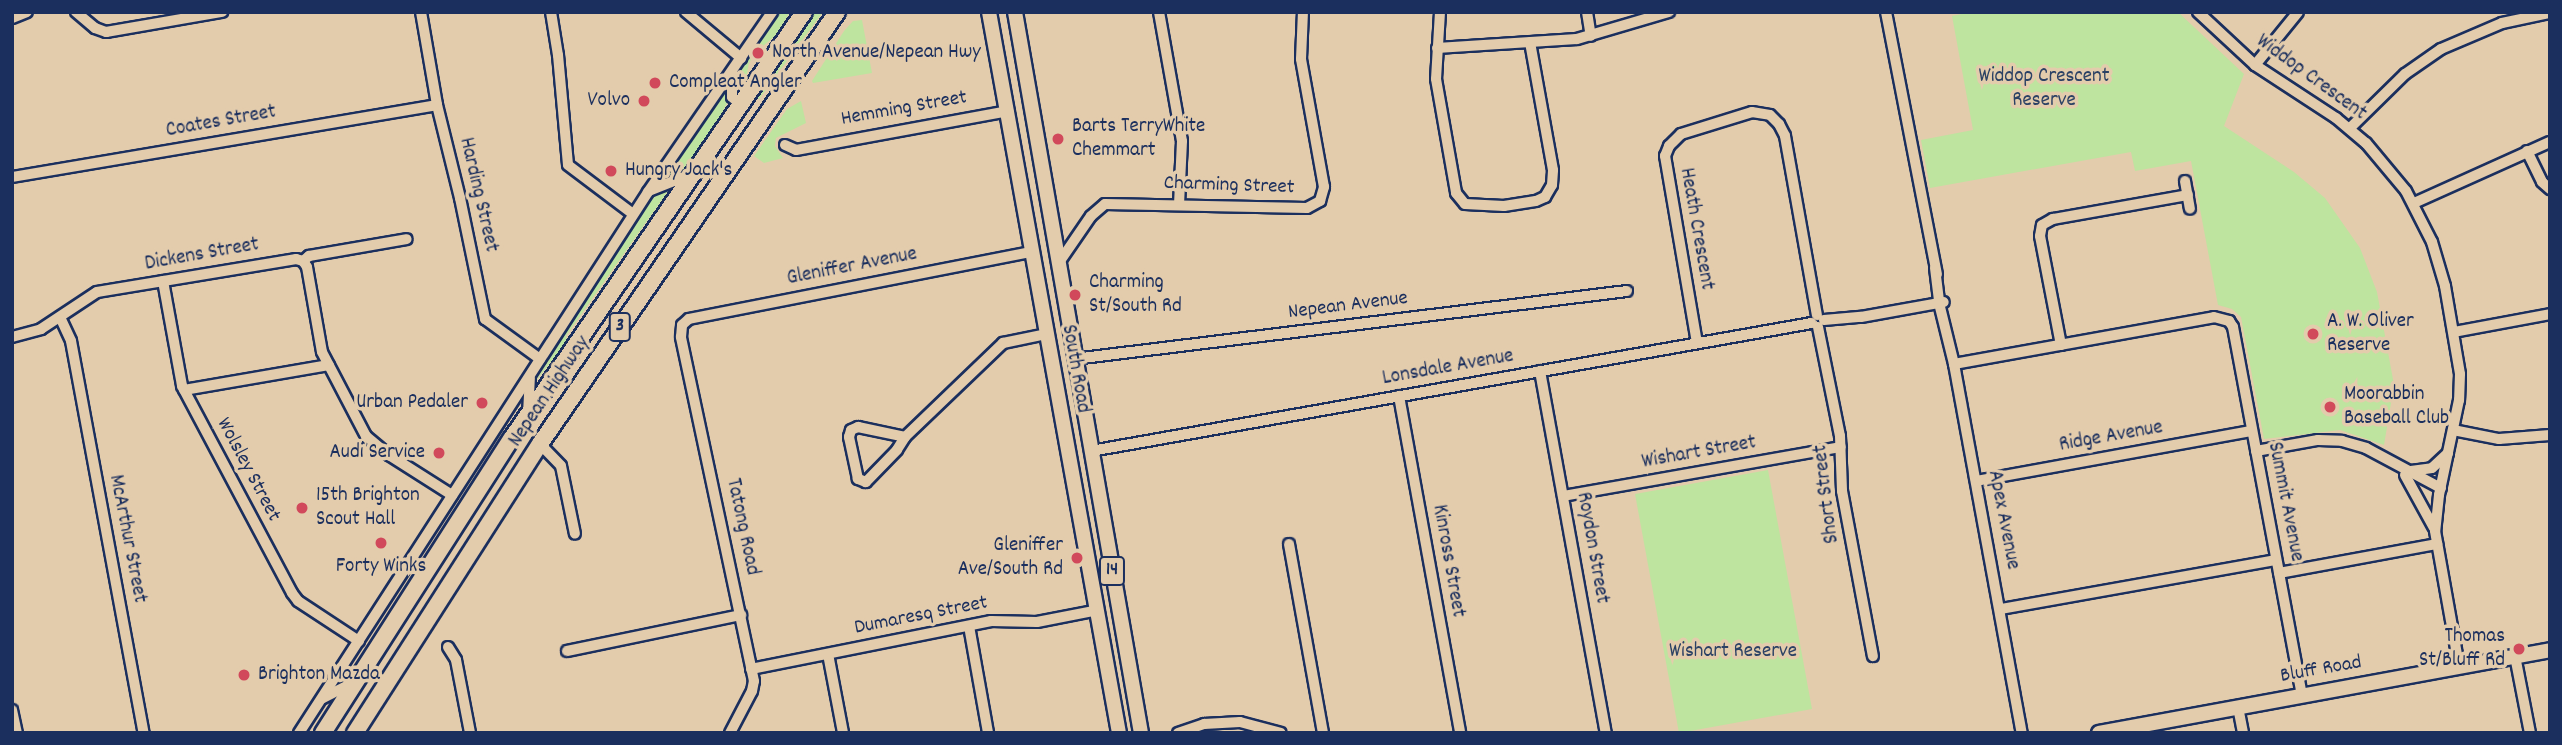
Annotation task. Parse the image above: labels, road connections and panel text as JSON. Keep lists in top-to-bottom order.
{
  "streets": {
    "highway": ["3", "Nepean Highway"],
    "main road": [
      "Hemming Street",
      "South Road",
      "14",
      "Bluff Road"
    ],
    "street": [
      "Widdop Crescent",
      "Coates Street",
      "Charming Street",
      "Harding Street",
      "Heath Crescent",
      "Dickens Street",
      "Gleniffer Avenue",
      "Nepean Avenue",
      "Lonsdale Avenue",
      "Ridge Avenue",
      "Wishart Street",
      "Wolsley Street",
      "Short Street",
      "Summit Avenue",
      "Apex Avenue",
      "Tatong Road",
      "McArthur Street",
      "Roydon Street",
      "Kinross Street",
      "Dumaresq Street"
    ]
  },
  "crossings": [
    ["Widdop Crescent", "Bluff Road"],
    ["Hemming Street", "South Road"],
    ["Coates Street", "Harding Street"],
    ["Charming Street", "South Road"],
    ["Heath Crescent", "Lonsdale Avenue"],
    ["Heath Crescent", "Short Street"],
    ["Dickens Street", "Wolsley Street"],
    ["Dickens Street", "McArthur Street"],
    ["Gleniffer Avenue", "South Road"],
    ["Gleniffer Avenue", "Tatong Road"],
    ["Nepean Avenue", "South Road"],
    ["Lonsdale Avenue", "South Road"],
    ["Lonsdale Avenue", "Short Street"],
    ["Lonsdale Avenue", "Apex Avenue"],
    ["Lonsdale Avenue", "Roydon Street"],
    ["Lonsdale Avenue", "Kinross Street"],
    ["South Road", "Dumaresq Street"],
    ["Ridge Avenue", "Summit Avenue"],
    ["Ridge Avenue", "Apex Avenue"],
    ["Wishart Street", "Short Street"],
    ["Wishart Street", "Roydon Street"],
    ["Summit Avenue", "Bluff Road"],
    ["Tatong Road", "Dumaresq Street"]
  ],
  "parks": ["Widdop Crescent Reserve", "Wishart Reserve"],
  "places": [
    "North Avenue/Nepean Hwy",
    "Compleat Angler",
    "Volvo",
    "Barts TerryWhite Chemmart",
    "Hungry Jack's",
    "Charming St/South Rd",
    "A. W. Oliver Reserve",
    "Urban Pedaler",
    "Moorabbin Baseball Club",
    "Audi Service",
    "15th Brighton Scout Hall",
    "Forty Winks",
    "Gleniffer Ave/South Rd",
    "Thomas St/Bluff Rd",
    "Brighton Mazda"
  ]
}
